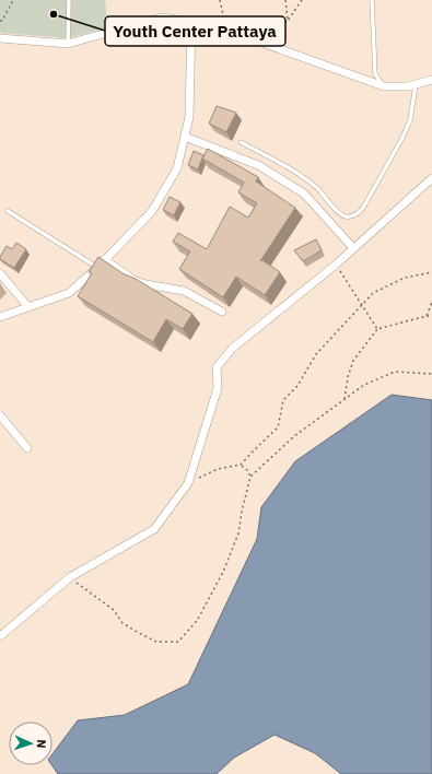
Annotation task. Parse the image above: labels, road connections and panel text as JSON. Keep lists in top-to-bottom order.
{
  "places": ["Youth Center Pattaya"],
  "north": "right"
}
